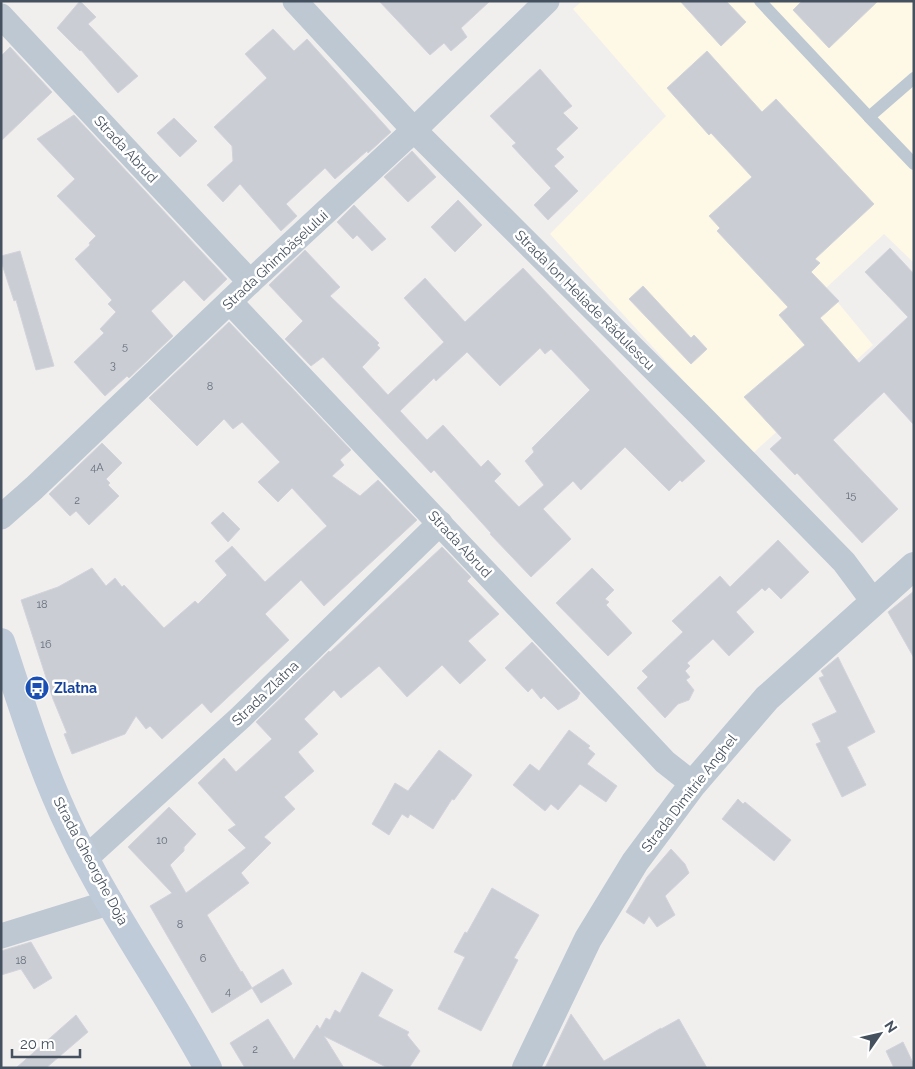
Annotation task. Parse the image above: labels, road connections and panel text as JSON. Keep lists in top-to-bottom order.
{
  "streets": {
    "main road": ["Strada Gheorghe Doja"],
    "street": [
      "Strada Abrud",
      "Strada Ghimbășelului",
      "Strada Ion Heliade Rădulescu",
      "Strada Zlatna",
      "Strada Dimitrie Anghel"
    ]
  },
  "crossings": [
    ["Strada Abrud", "Strada Ghimbășelului"],
    ["Strada Abrud", "Strada Zlatna"],
    ["Strada Abrud", "Strada Dimitrie Anghel"],
    ["Strada Ghimbășelului", "Strada Ion Heliade Rădulescu"],
    ["Strada Ion Heliade Rădulescu", "Strada Dimitrie Anghel"],
    ["Strada Zlatna", "Strada Gheorghe Doja"]
  ],
  "places": {
    "bus stop": ["Zlatna"]
  },
  "house_numbers": [
    "5",
    "3",
    "8",
    "4A",
    "15",
    "2",
    "18",
    "16",
    "10",
    "8",
    "6",
    "18",
    "4",
    "2"
  ],
  "scale_bar": "20 m",
  "north": "top right"
}
